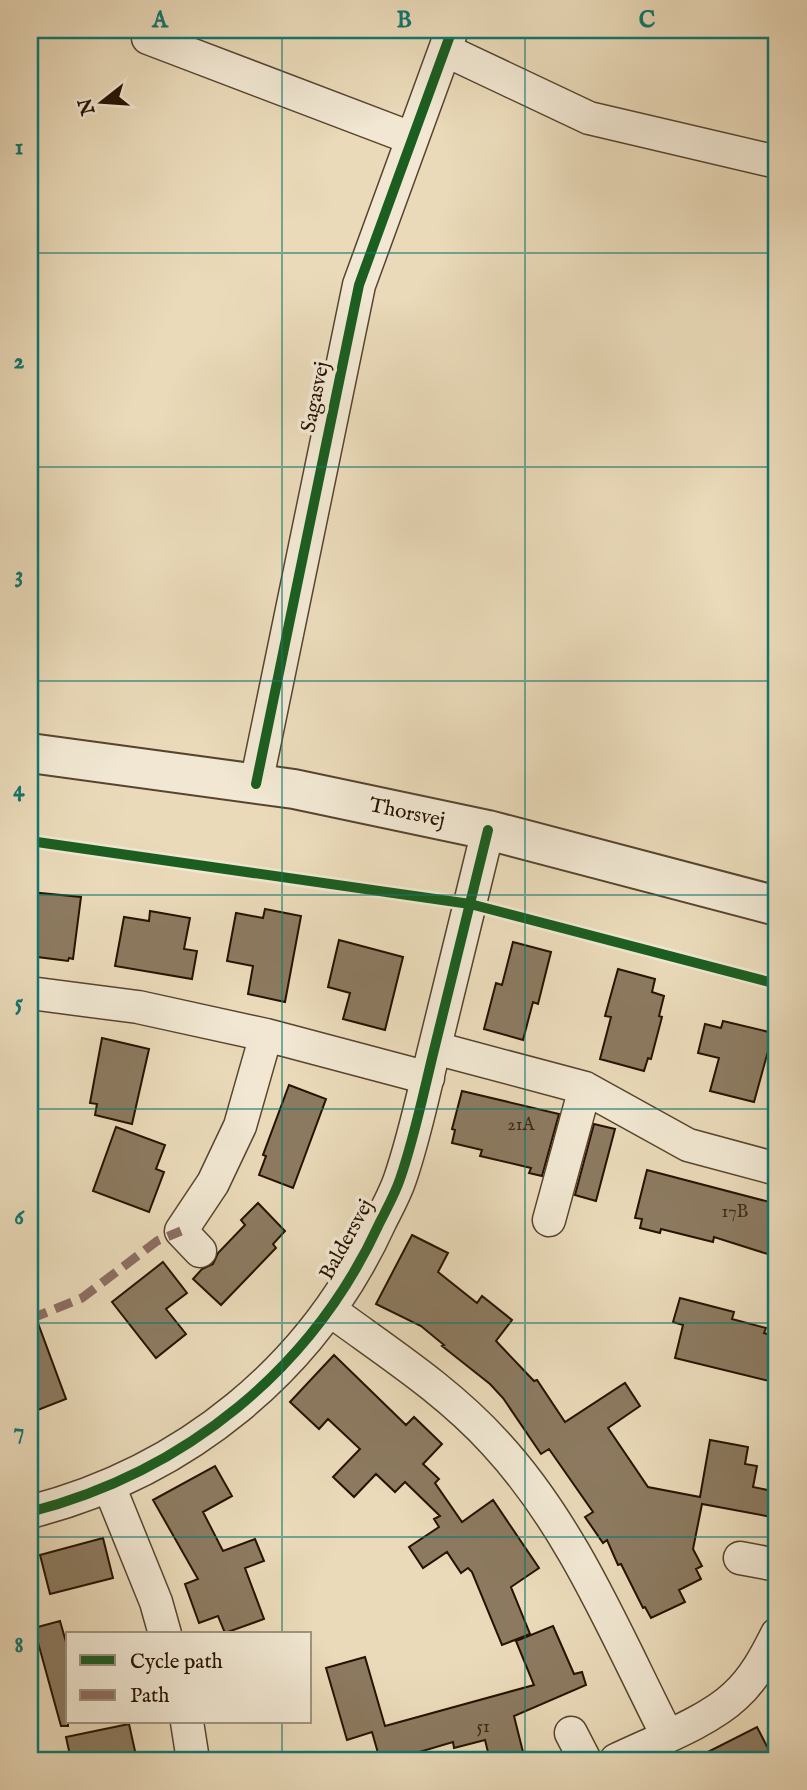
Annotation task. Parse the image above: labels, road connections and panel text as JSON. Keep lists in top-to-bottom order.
{
  "streets": {
    "street": ["Sagasvej", "Thorsvej", "Baldersvej"]
  },
  "crossings": [
    ["Sagasvej", "Thorsvej"],
    ["Thorsvej", "Baldersvej"]
  ],
  "house_numbers": ["21A", "17B", "51"],
  "legend": ["Cycle path", "Path"],
  "north": "left",
  "grid": {
    "columns": ["A", "B", "C"],
    "rows": [
      "1",
      "2",
      "3",
      "4",
      "5",
      "6",
      "7",
      "8"
    ]
  }
}
